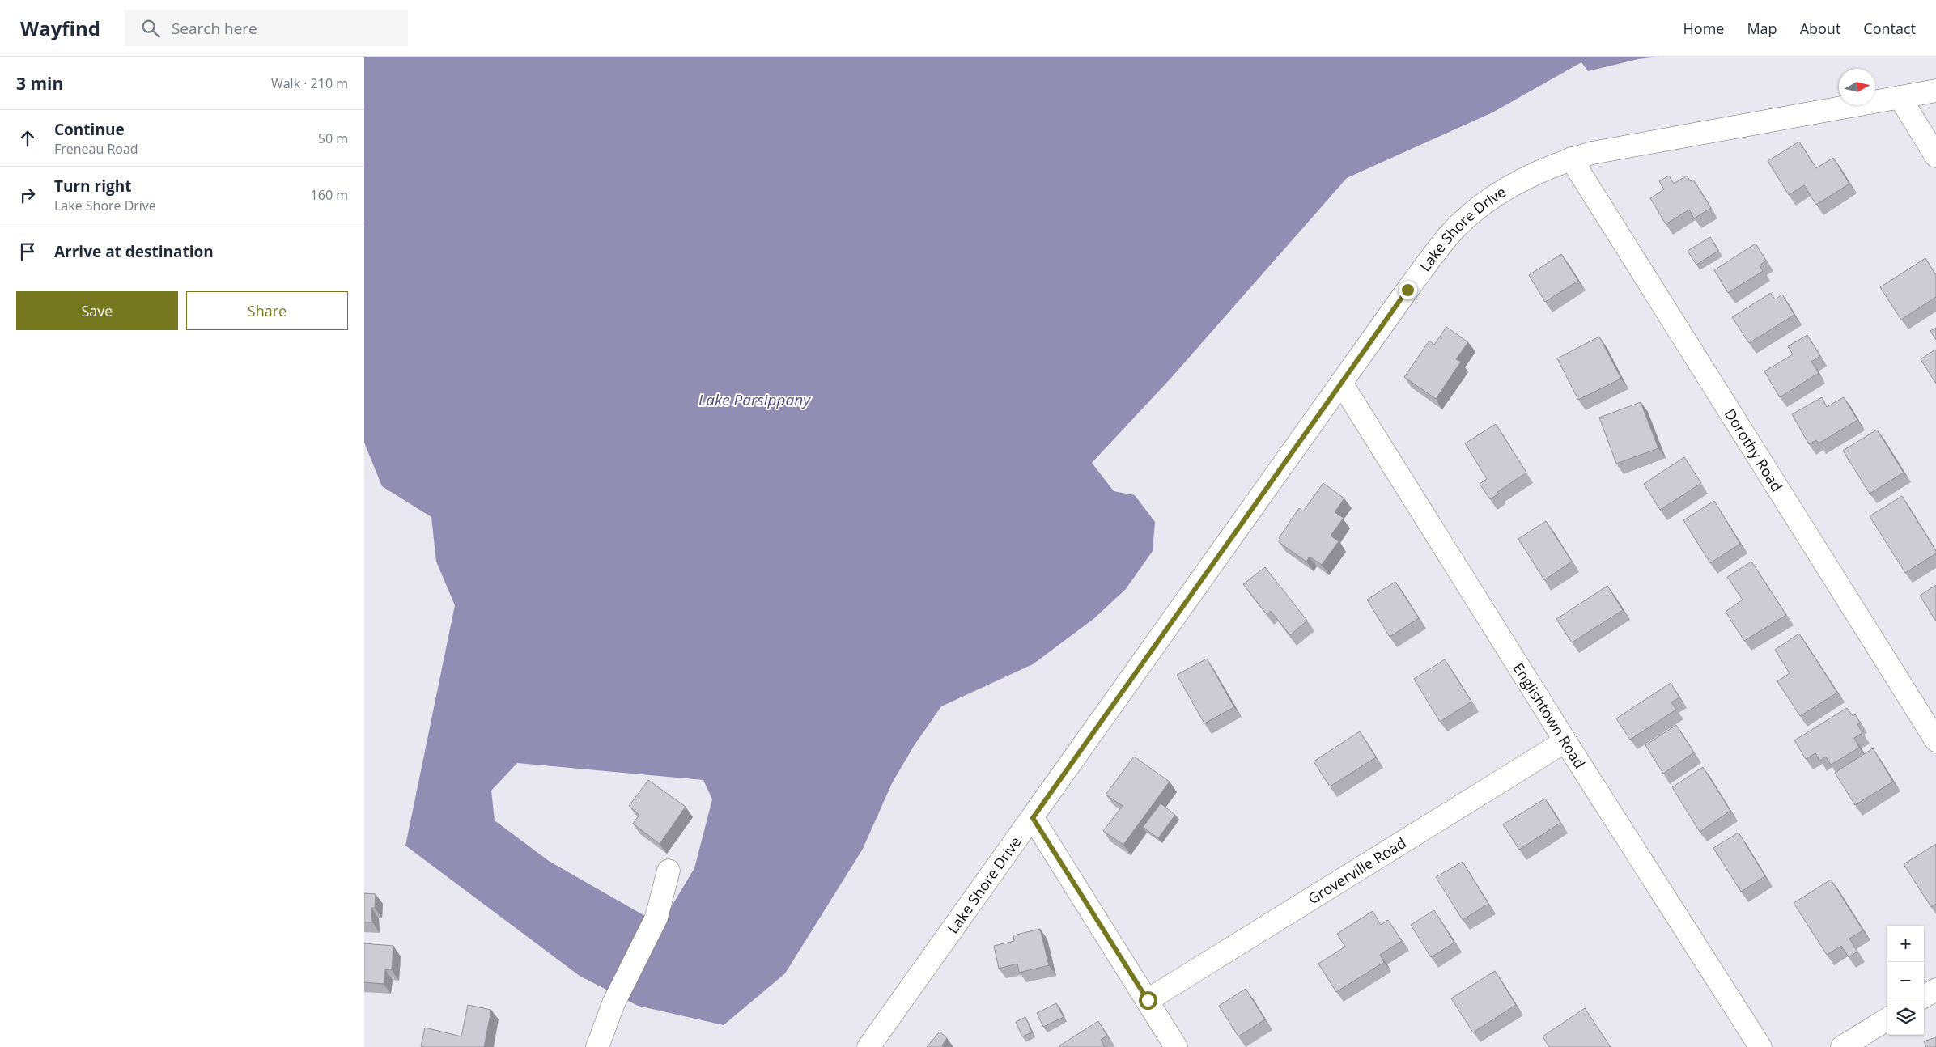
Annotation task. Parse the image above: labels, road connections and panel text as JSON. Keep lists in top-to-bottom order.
{
  "streets": {
    "street": [
      "Lake Shore Drive",
      "Dorothy Road",
      "Englishtown Road",
      "Groverville Road"
    ]
  },
  "crossings": [
    ["Lake Shore Drive", "Dorothy Road"],
    ["Lake Shore Drive", "Englishtown Road"],
    ["Englishtown Road", "Groverville Road"]
  ],
  "water": ["Lake Parsippany"],
  "north": "right",
  "page": {
    "header": "Wayfind",
    "search": "Search here",
    "nav": [
      "Home",
      "Map",
      "About",
      "Contact"
    ],
    "heading": ["3 min", "Walk · 210 m"],
    "list": [
      ["Continue", "Freneau Road", "50 m"],
      ["Turn right", "Lake Shore Drive", "160 m"],
      "Arrive at destination"
    ],
    "buttons": ["Save", "Share"],
    "map_buttons": ["+", "−"]
  }
}
